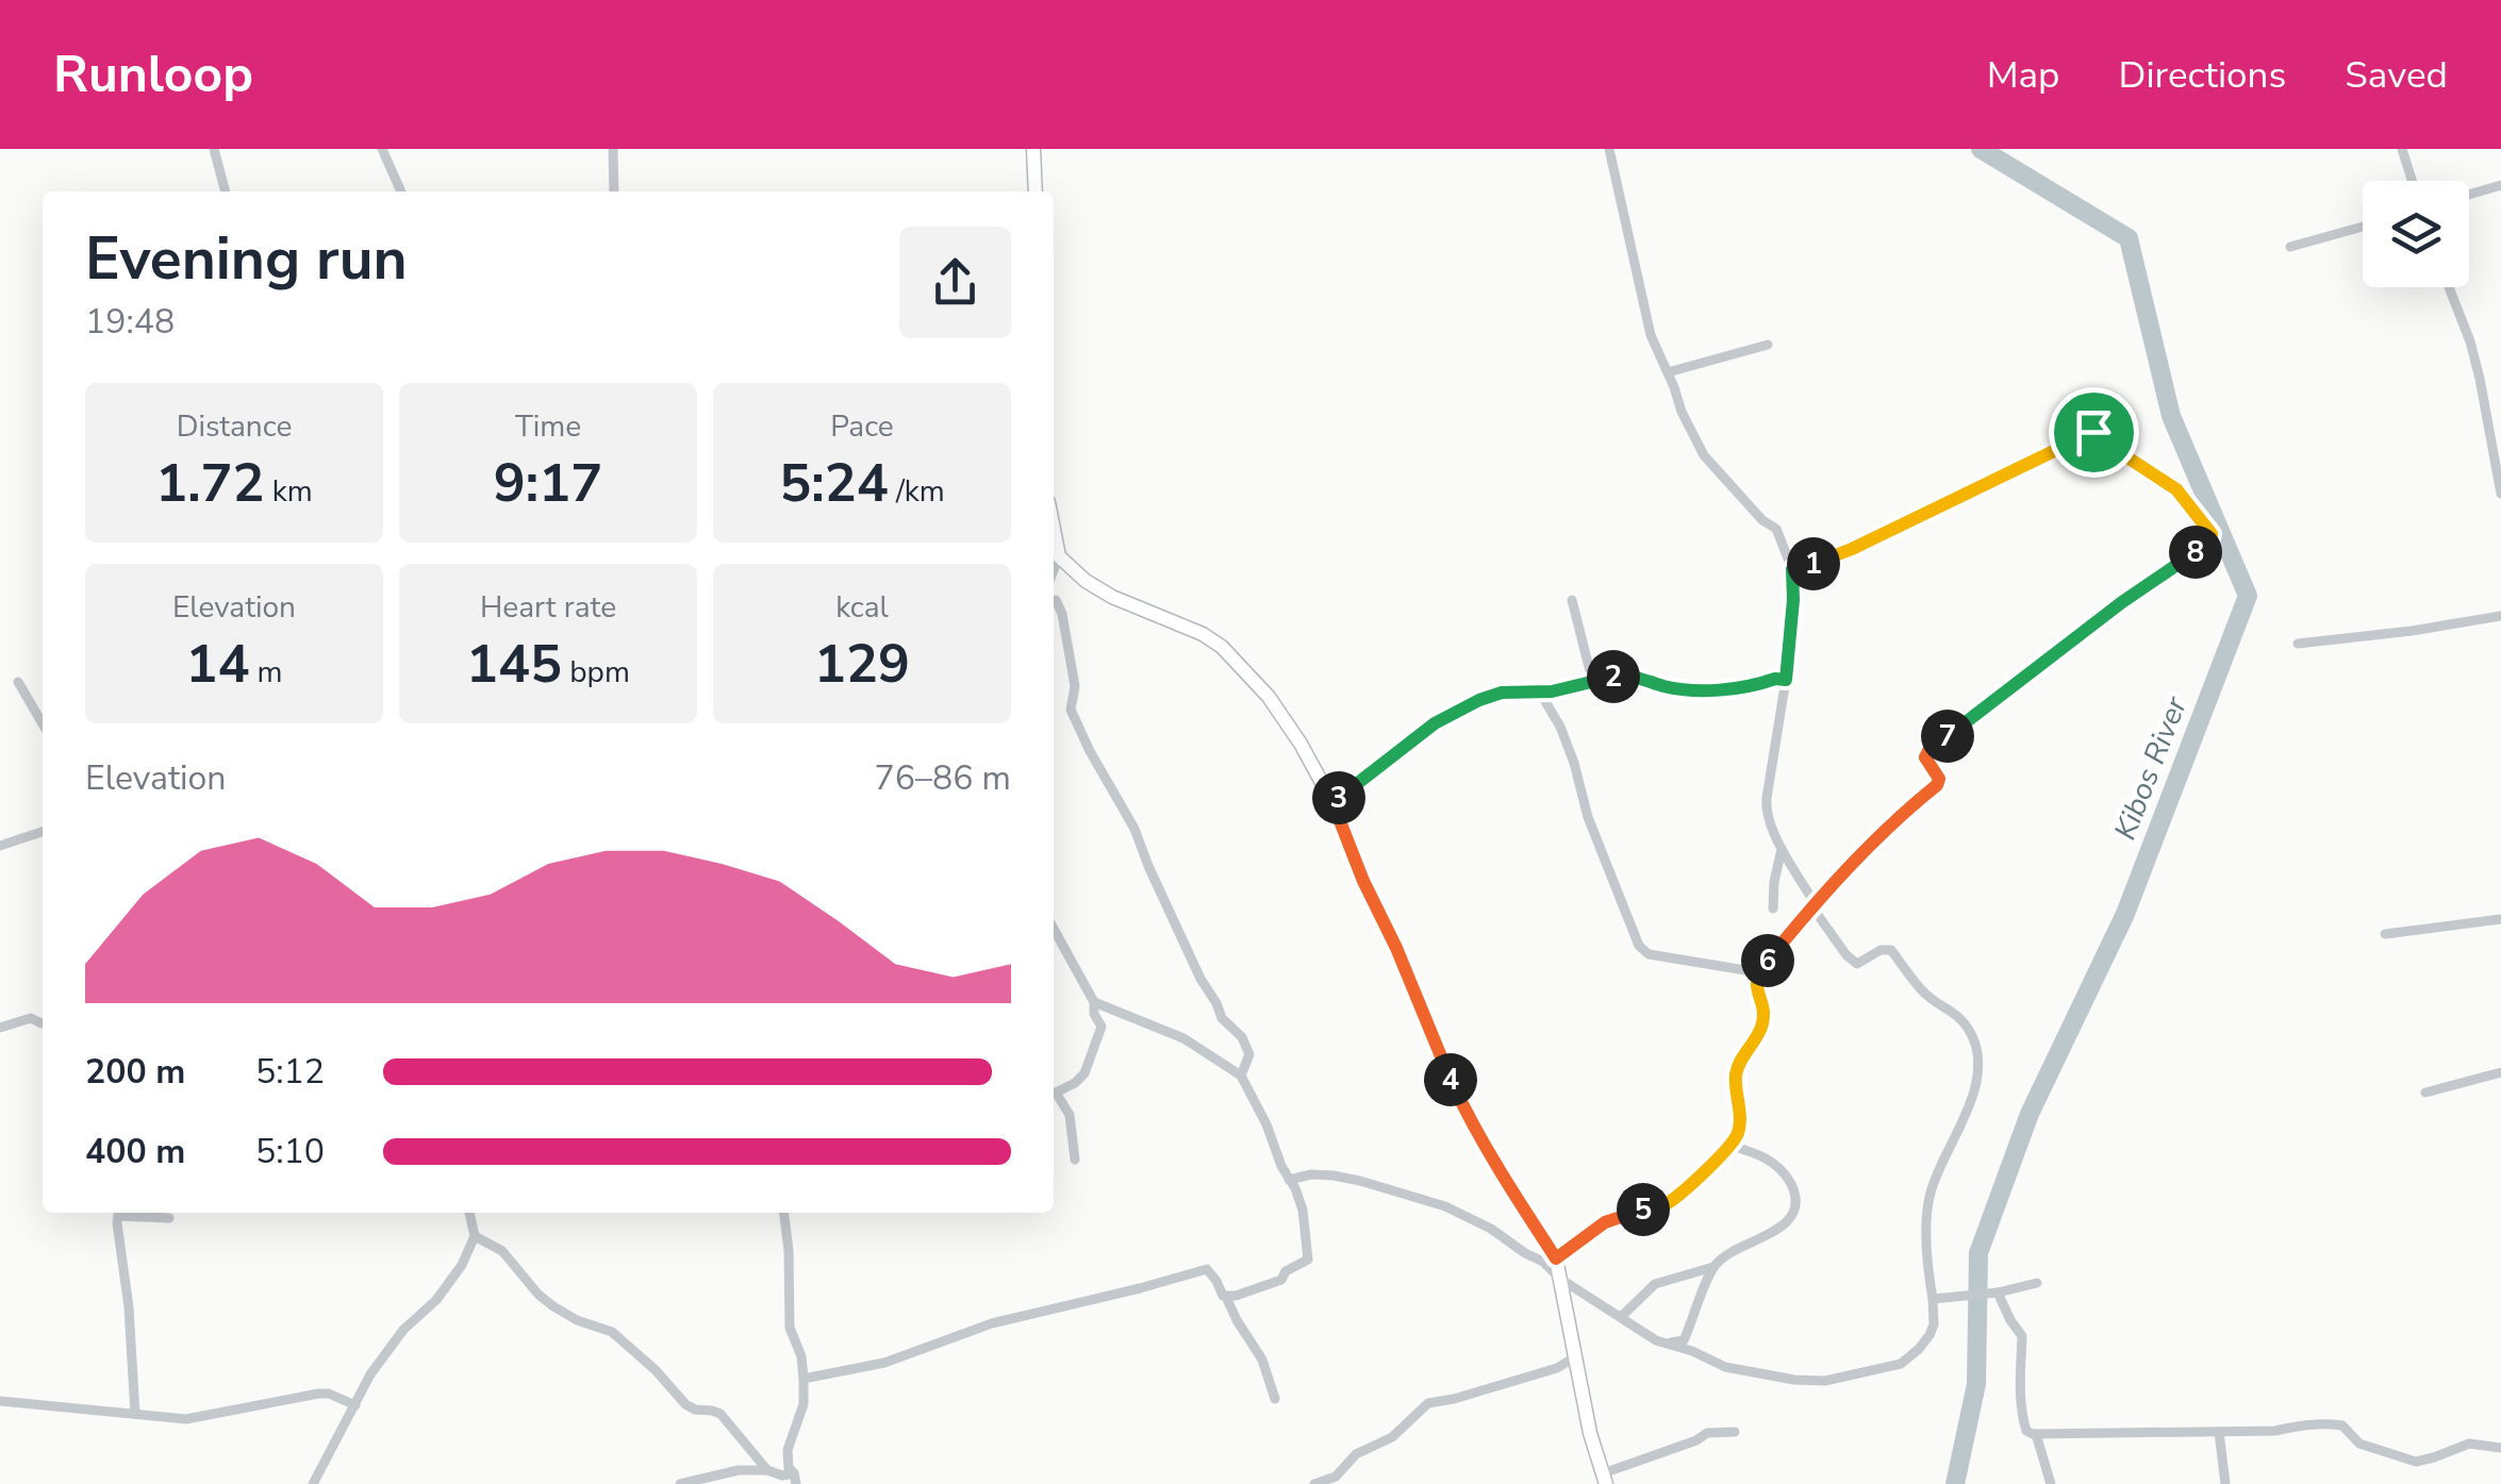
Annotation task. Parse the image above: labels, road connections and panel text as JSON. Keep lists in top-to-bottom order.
{
  "water": ["Kibos River"],
  "page": {
    "header": "Runloop",
    "nav": ["Map", "Directions", "Saved"],
    "heading": ["Evening run", "19:48"],
    "stats": [
      ["Distance", "1.72 km"],
      ["Time", "9:17"],
      ["Pace", "5:24 /km"],
      ["Elevation", "14 m"],
      ["Heart rate", "145 bpm"],
      ["kcal", "129"]
    ],
    "pins": [
      "8",
      "1",
      "2",
      "7",
      "3",
      "6",
      "4",
      "5"
    ],
    "chart": ["Elevation", "76–86 m"],
    "list": [
      {
        "name": "200 m",
        "note": "5:12"
      },
      {
        "name": "400 m",
        "note": "5:10"
      }
    ]
  }
}
